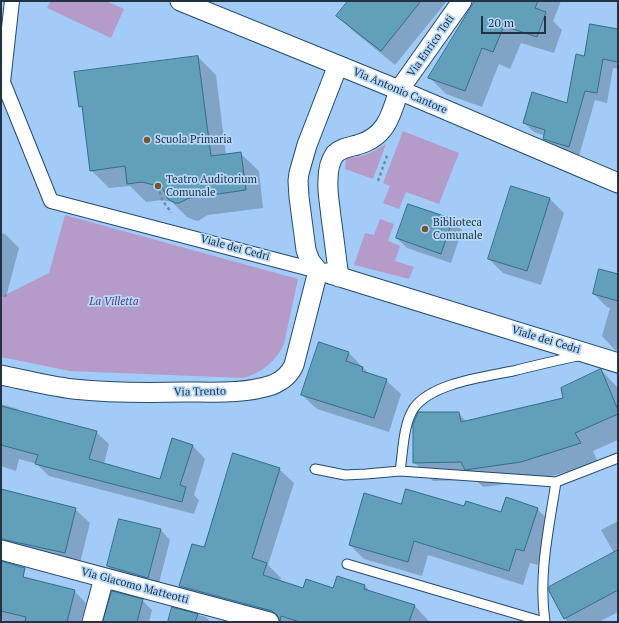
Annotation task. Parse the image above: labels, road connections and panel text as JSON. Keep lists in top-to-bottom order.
{
  "streets": {
    "street": [
      "Via Enrico Toti",
      "Via Antonio Cantore",
      "Viale dei Cedri",
      "Via Trento",
      "Via Giacomo Matteotti"
    ]
  },
  "crossings": [
    ["Via Enrico Toti", "Via Antonio Cantore"],
    ["Via Enrico Toti", "Viale dei Cedri"],
    ["Viale dei Cedri", "Via Trento"]
  ],
  "parks": ["La Villetta"],
  "places": ["Scuola Primaria", "Teatro Auditorium Comunale", "Biblioteca Comunale"],
  "scale_bar": "20 m"
}
